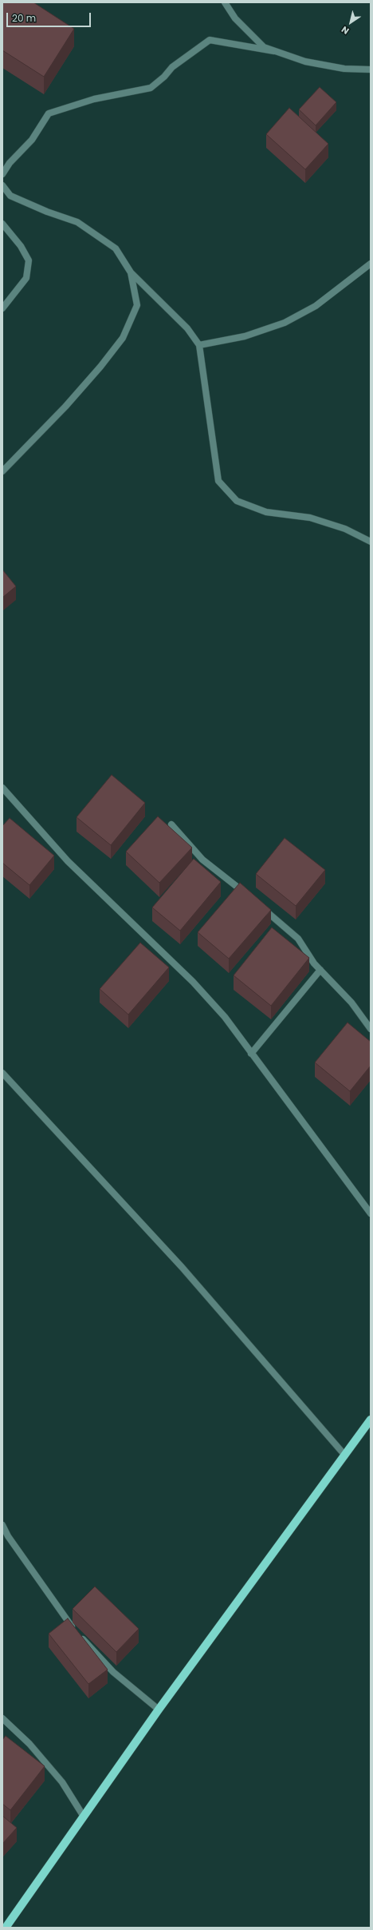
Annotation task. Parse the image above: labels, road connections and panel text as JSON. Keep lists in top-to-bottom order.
{
  "scale_bar": "20 m",
  "north": "bottom left"
}
